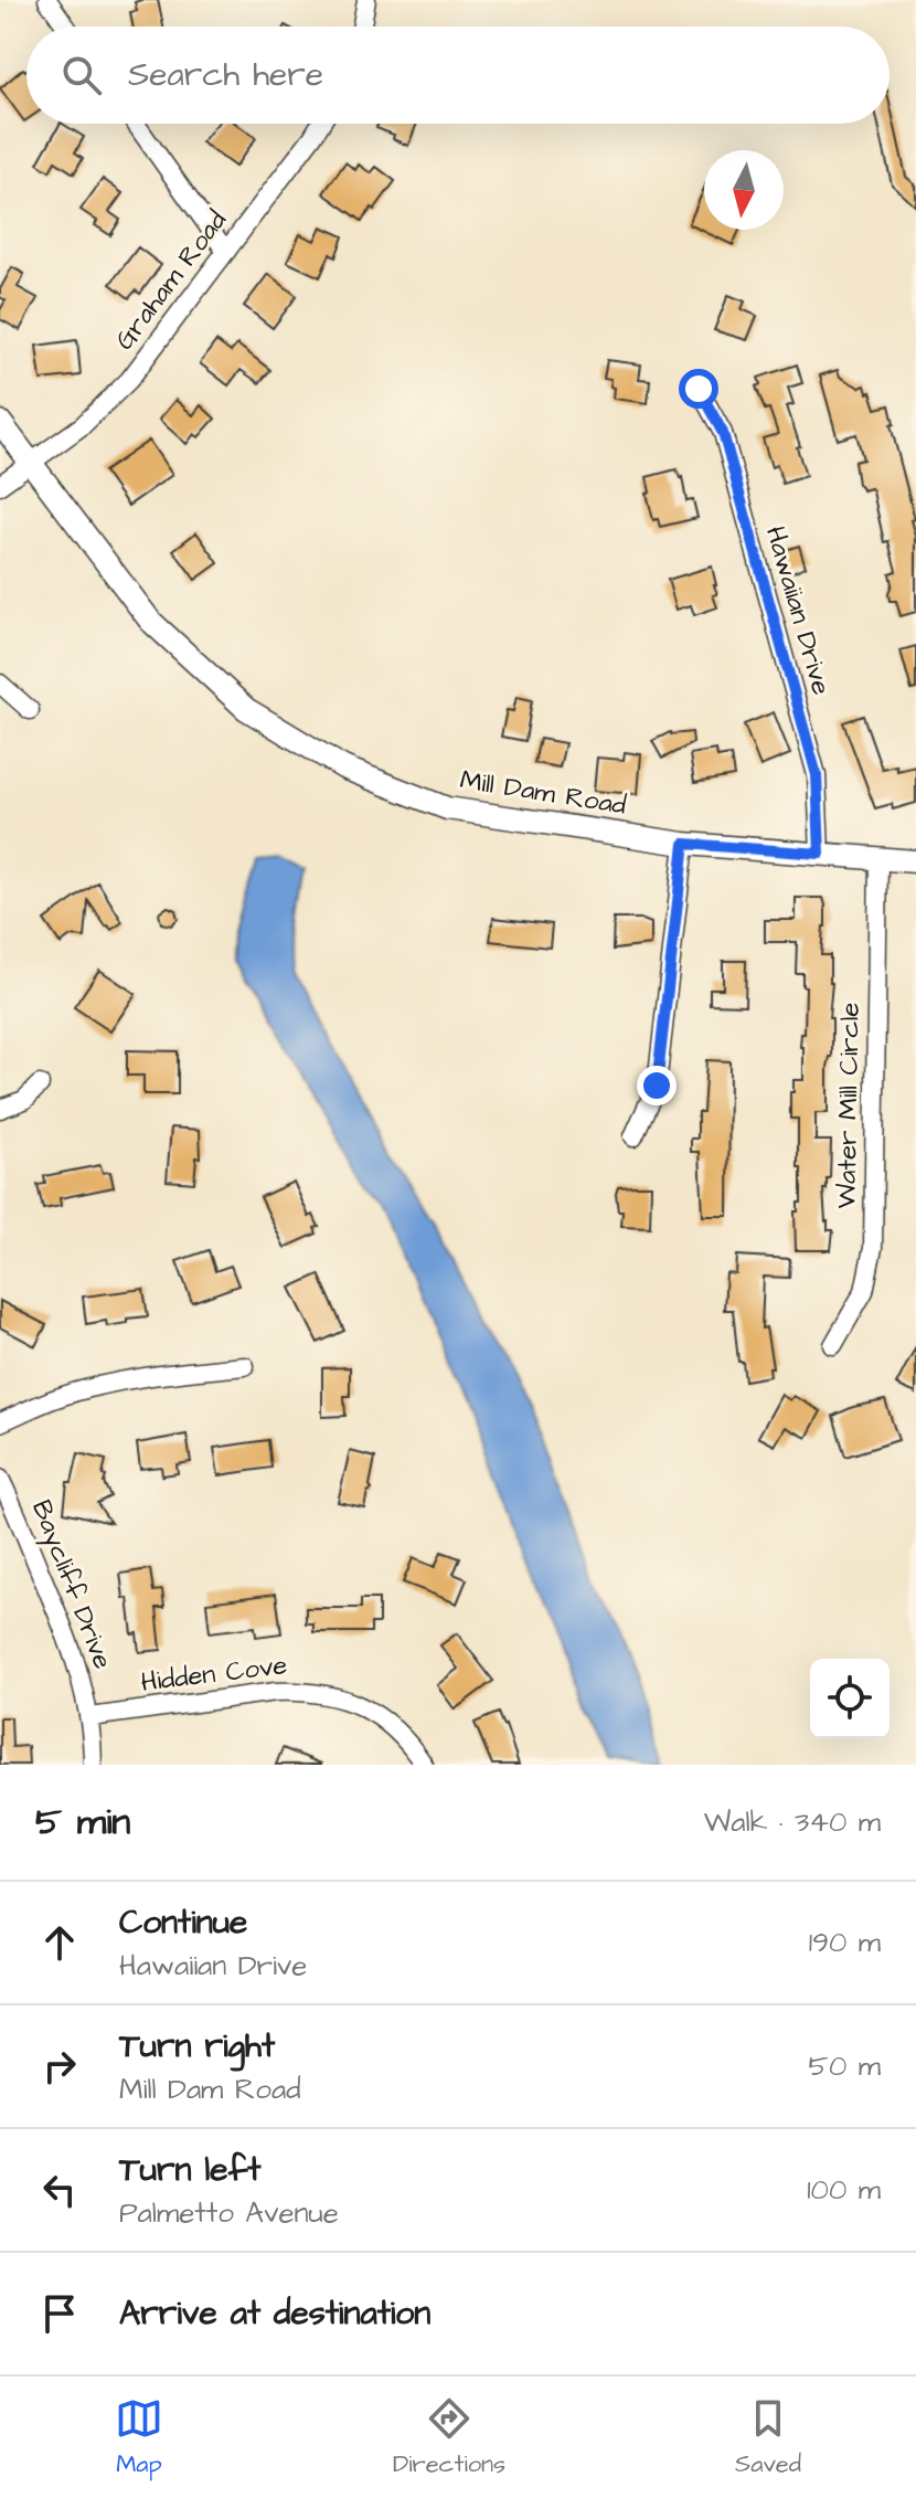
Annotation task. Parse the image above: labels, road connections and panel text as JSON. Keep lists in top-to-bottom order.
{
  "streets": {
    "street": [
      "Graham Road",
      "Hawaiian Drive",
      "Mill Dam Road",
      "Water Mill Circle",
      "Baycliff Drive",
      "Hidden Cove"
    ]
  },
  "crossings": [
    ["Graham Road", "Mill Dam Road"],
    ["Hawaiian Drive", "Mill Dam Road"],
    ["Mill Dam Road", "Water Mill Circle"],
    ["Baycliff Drive", "Hidden Cove"]
  ],
  "north": "bottom",
  "page": {
    "search": "Search here",
    "heading": ["5 min", "Walk · 340 m"],
    "list": [
      ["Continue", "Hawaiian Drive", "190 m"],
      ["Turn right", "Mill Dam Road", "50 m"],
      ["Turn left", "Palmetto Avenue", "100 m"],
      "Arrive at destination"
    ],
    "nav": ["Map", "Directions", "Saved"]
  }
}
